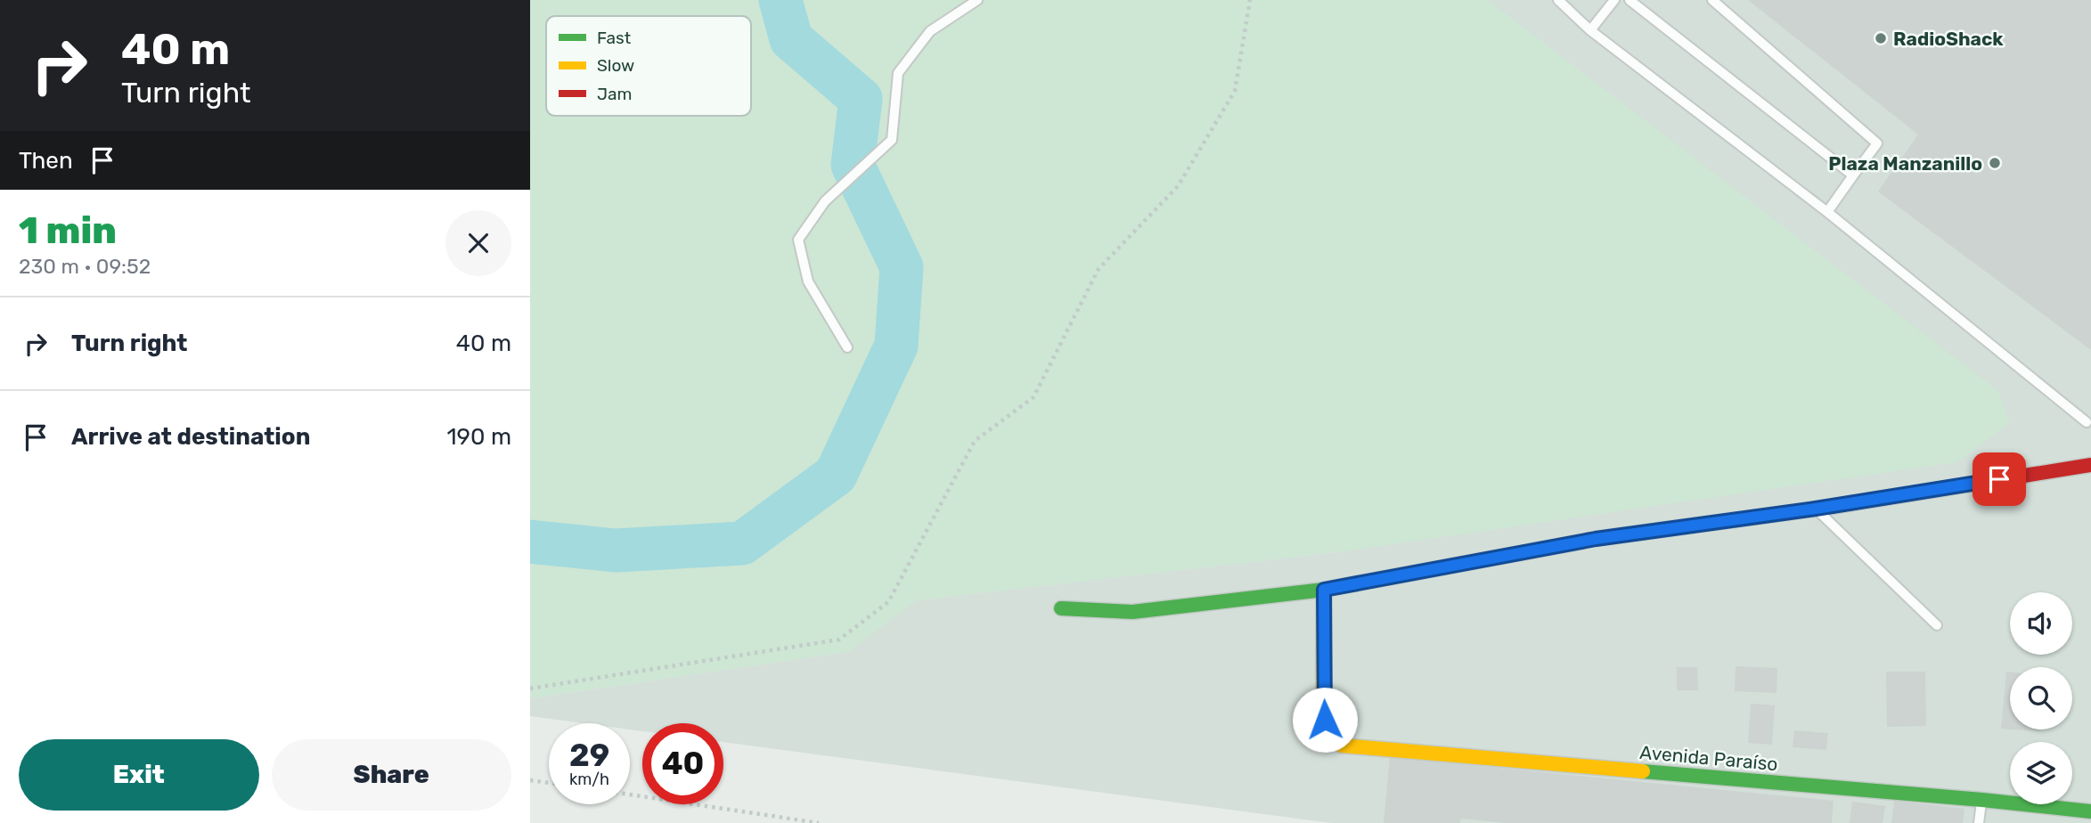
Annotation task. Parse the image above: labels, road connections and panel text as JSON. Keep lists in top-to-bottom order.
{
  "streets": {
    "street": ["Avenida Paraíso"]
  },
  "places": ["RadioShack", "Plaza Manzanillo"],
  "legend": ["Fast", "Slow", "Jam"],
  "page": {
    "turn": ["40 m", "Turn right"],
    "then": "Then",
    "heading": ["1 min", "230 m · 09:52"],
    "list": [
      {
        "name": "Turn right",
        "value": "40 m"
      },
      {
        "name": "Arrive at destination",
        "value": "190 m"
      }
    ],
    "speed": "29 km/h",
    "limit": "40",
    "buttons": ["Exit", "Share"]
  }
}
